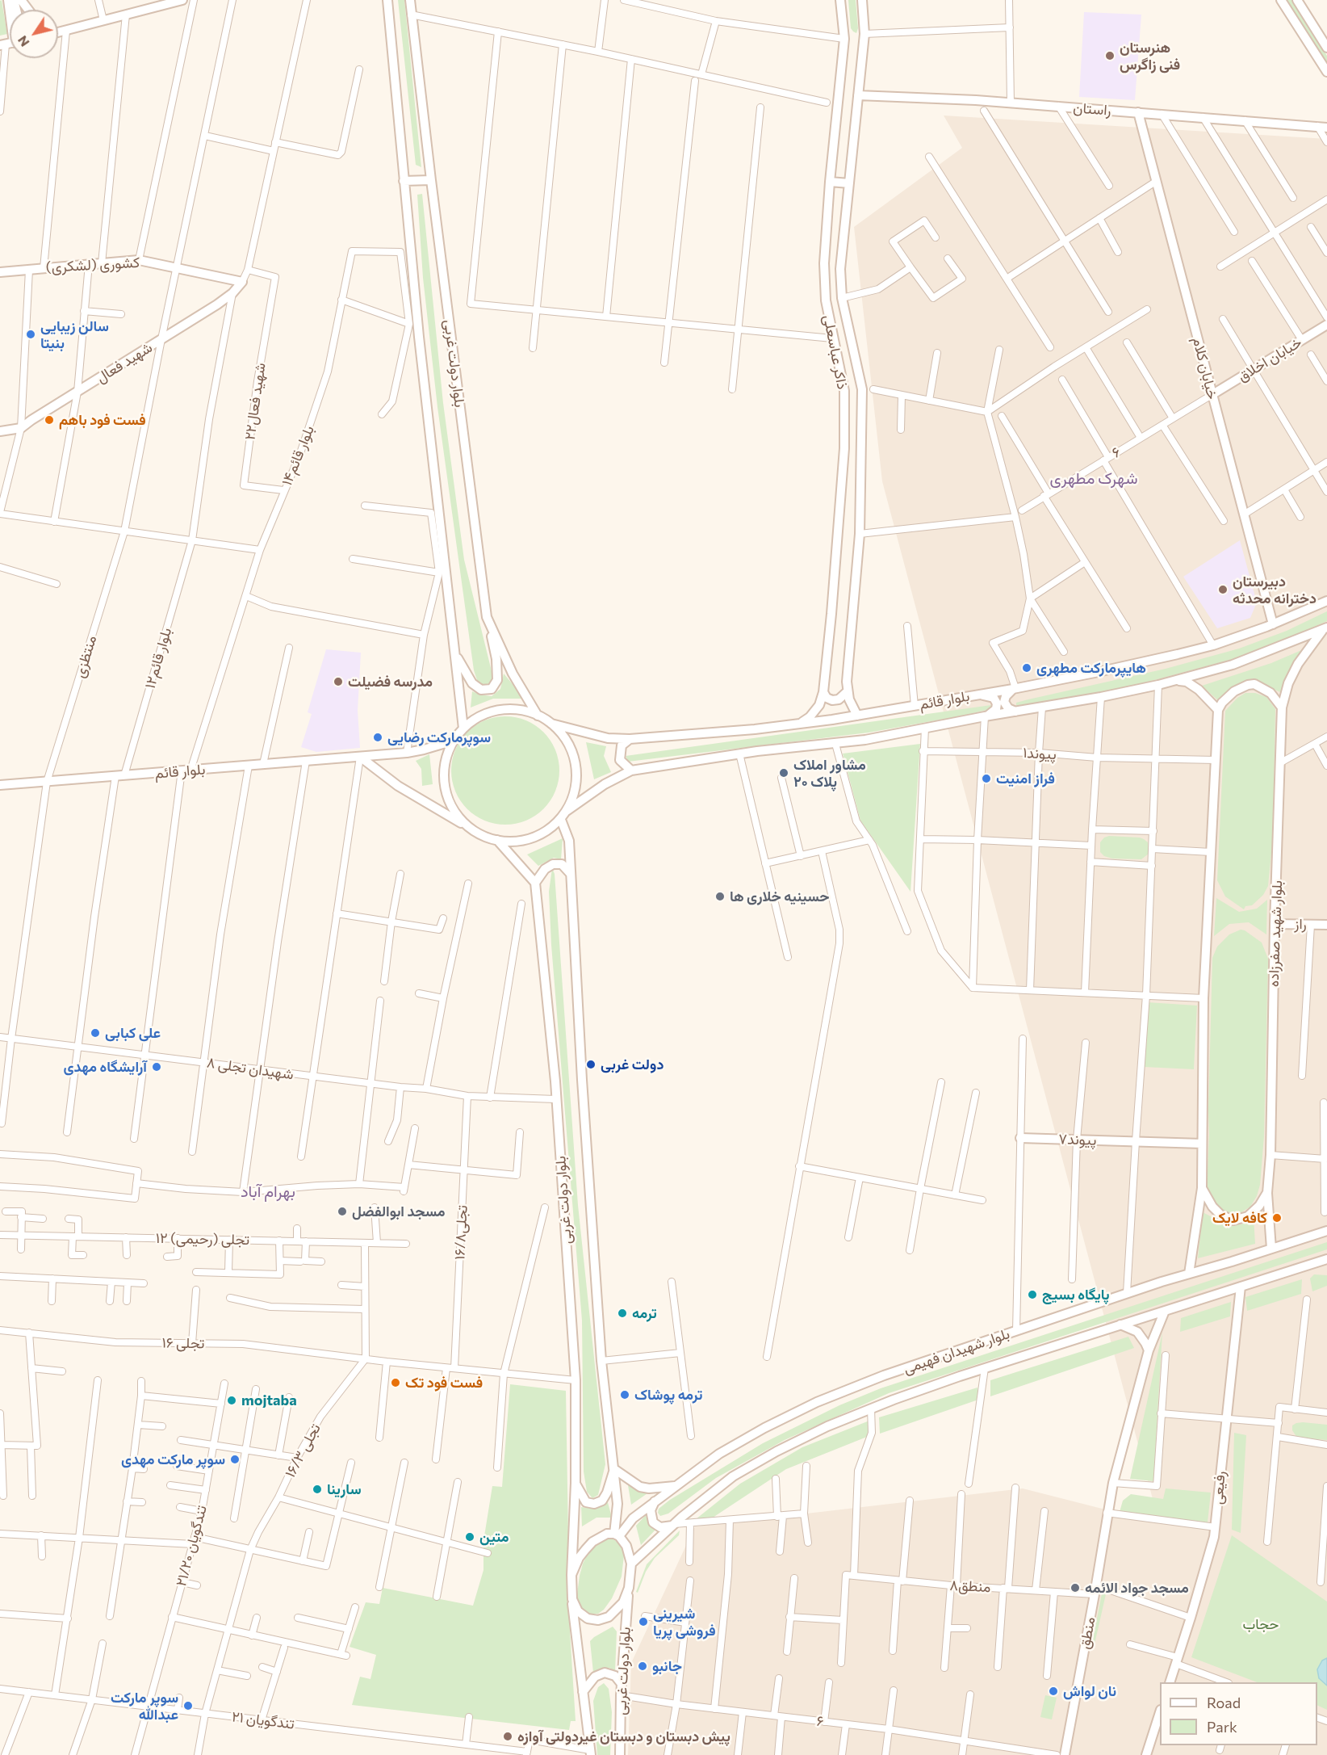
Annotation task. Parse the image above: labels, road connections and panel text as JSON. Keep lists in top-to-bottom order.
{
  "streets": {
    "street": [
      "راستان",
      "کشوری (لشکری)",
      "ذاکر عباسعلی",
      "خیابان اخلاق",
      "شهید فعال",
      "بلوار دولت غربی",
      "خیابان کلام",
      "شهید فعال۲۲",
      "۶",
      "بلوار قائم۱۴",
      "منتظزی",
      "بلوار قائم۱۲",
      "بلوار قائم",
      "پیوند۱",
      "راز",
      "بلوار شهید صفرزاده",
      "شهیدان تجلی ۸",
      "پیوند۷",
      "تجلی۱۶/۸",
      "۱۲ تجلی (رحیمی)",
      "۱۶ تجلی",
      "بلوار شهیدان فهیمی",
      "۱۶/۳ تجلی",
      "رفیعی",
      "۲۱/۲۰ تندگویان",
      "منطق۸",
      "منطق",
      "۲۱ تندگویان"
    ]
  },
  "crossings": [
    ["راستان", "ذاکر عباسعلی"],
    ["راستان", "خیابان کلام"],
    ["کشوری (لشکری)", "شهید فعال"],
    ["کشوری (لشکری)", "منتظزی"],
    ["ذاکر عباسعلی", "بلوار قائم"],
    ["خیابان اخلاق", "خیابان کلام"],
    ["خیابان اخلاق", "۶"],
    ["شهید فعال", "منتظزی"],
    ["شهید فعال", "بلوار قائم۱۲"],
    ["بلوار دولت غربی", "۶"],
    ["بلوار دولت غربی", "بلوار قائم"],
    ["بلوار دولت غربی", "شهیدان تجلی ۸"],
    ["بلوار دولت غربی", "۱۶ تجلی"],
    ["بلوار دولت غربی", "بلوار شهیدان فهیمی"],
    ["خیابان کلام", "۶"],
    ["خیابان کلام", "بلوار قائم"],
    ["شهید فعال۲۲", "بلوار قائم۱۴"],
    ["بلوار قائم۱۴", "بلوار قائم"],
    ["بلوار قائم۱۴", "شهیدان تجلی ۸"],
    ["منتظزی", "بلوار قائم"],
    ["منتظزی", "شهیدان تجلی ۸"],
    ["بلوار قائم۱۲", "بلوار قائم"],
    ["بلوار قائم۱۲", "شهیدان تجلی ۸"],
    ["بلوار قائم", "بلوار شهید صفرزاده"],
    ["راز", "بلوار شهید صفرزاده"],
    ["بلوار شهید صفرزاده", "بلوار شهیدان فهیمی"],
    ["شهیدان تجلی ۸", "تجلی۱۶/۸"],
    ["تجلی۱۶/۸", "۱۶ تجلی"],
    ["۱۶ تجلی", "۱۶/۳ تجلی"],
    ["بلوار شهیدان فهیمی", "رفیعی"],
    ["بلوار شهیدان فهیمی", "منطق"],
    ["۱۶/۳ تجلی", "۲۱ تندگویان"],
    ["رفیعی", "منطق۸"],
    ["۲۱/۲۰ تندگویان", "۲۱ تندگویان"],
    ["منطق۸", "منطق"]
  ],
  "districts": ["شهرک مطهری", "بهرام آباد"],
  "parks": ["حجاب"],
  "places": [
    "هنرستان فنی زاگرس",
    "سالن زیبایی بنیتا",
    "فست فود باهم",
    "دبیرستان دخترانه محدثه",
    "هایپرمارکت مطهری",
    "مدرسه فضیلت",
    "سوپرمارکت رضایی",
    "مشاور املاک پلاک ۲۰",
    "فراز امنیت",
    "حسینیه خلاری ها",
    "علی کبابی",
    "دولت غربی",
    "آرایشگاه مهدی",
    "مسجد ابوالفضل",
    "کافه لایک",
    "پایگاه بسیج",
    "ترمه",
    "فست فود تک",
    "ترمه پوشاک",
    "mojtaba",
    "سوپر مارکت مهدی",
    "سارینا",
    "متین",
    "مسجد جواد الائمه",
    "شیرینی فروشی پریا",
    "جانبو",
    "نان لواش",
    "سوپر مارکت عبدالله",
    "پیش دبستان و دبستان غیردولتی آوازه"
  ],
  "legend": ["Road", "Park"],
  "north": "bottom left"
}
